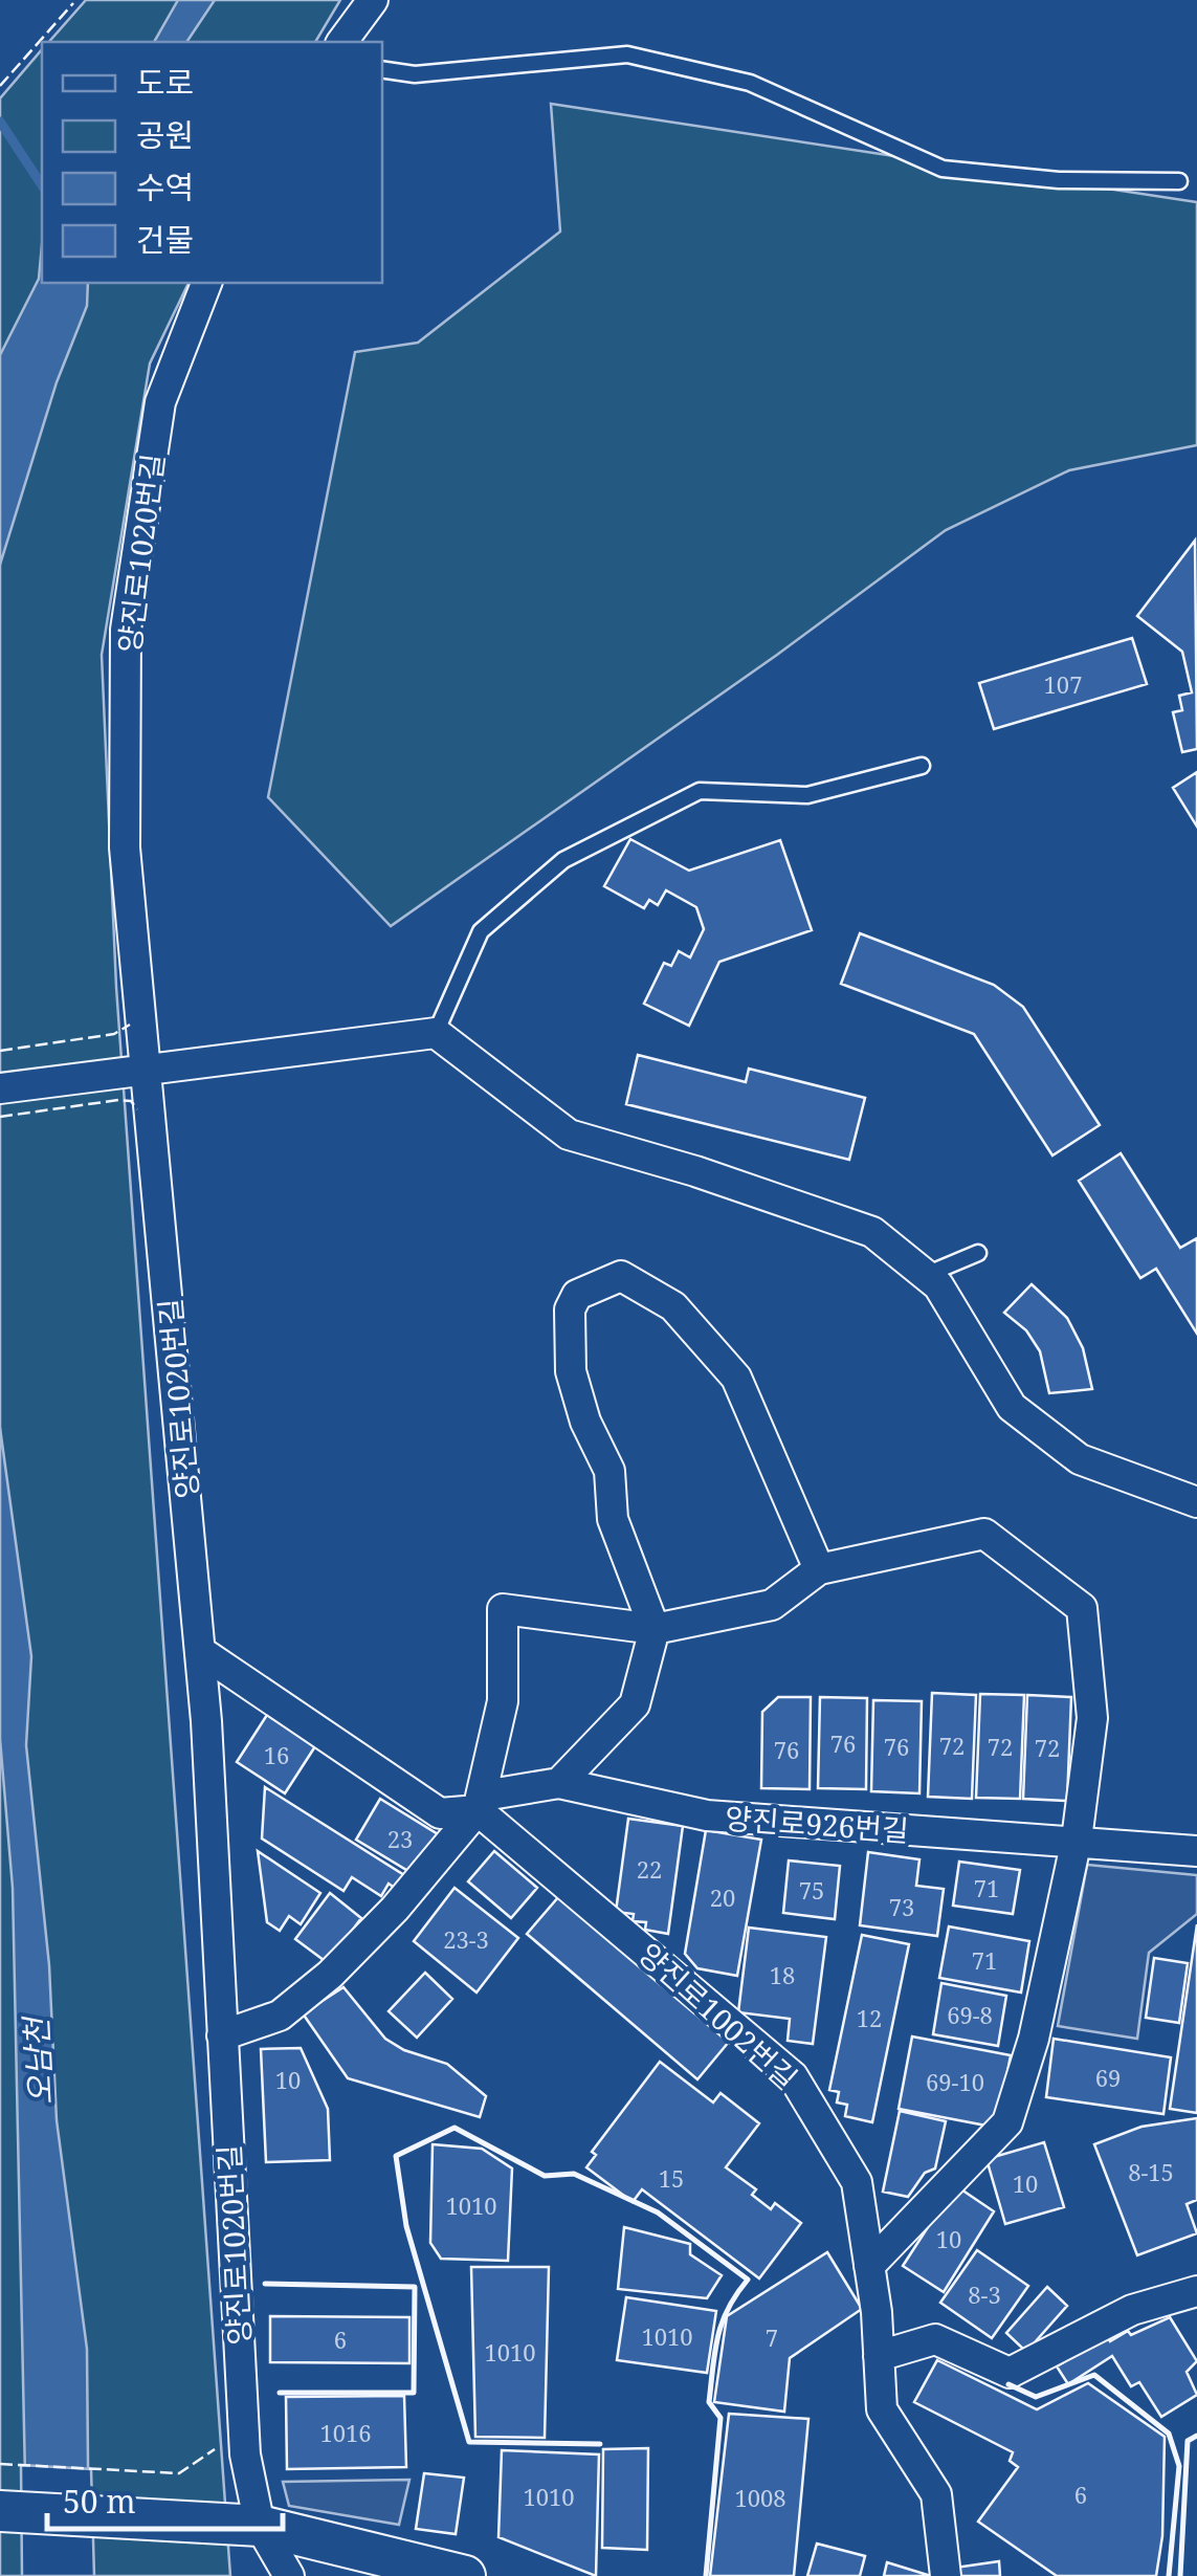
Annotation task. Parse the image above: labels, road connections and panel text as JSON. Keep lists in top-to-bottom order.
{
  "streets": {
    "street": ["양진로1020번길", "양진로926번길", "양진로1002번길"]
  },
  "crossings": [
    ["양진로926번길", "양진로1002번길"]
  ],
  "water": ["오남천"],
  "house_numbers": [
    "107",
    "76",
    "72",
    "76",
    "72",
    "72",
    "76",
    "16",
    "23",
    "22",
    "71",
    "75",
    "20",
    "73",
    "23-3",
    "71",
    "18",
    "69-8",
    "12",
    "69",
    "10",
    "69-10",
    "8-15",
    "15",
    "10",
    "1010",
    "10",
    "8-3",
    "1010",
    "7",
    "6",
    "1010",
    "1016",
    "6",
    "1010",
    "1008"
  ],
  "legend": [
    "도로",
    "공원",
    "수역",
    "건물"
  ],
  "scale_bar": "50 m"
}
